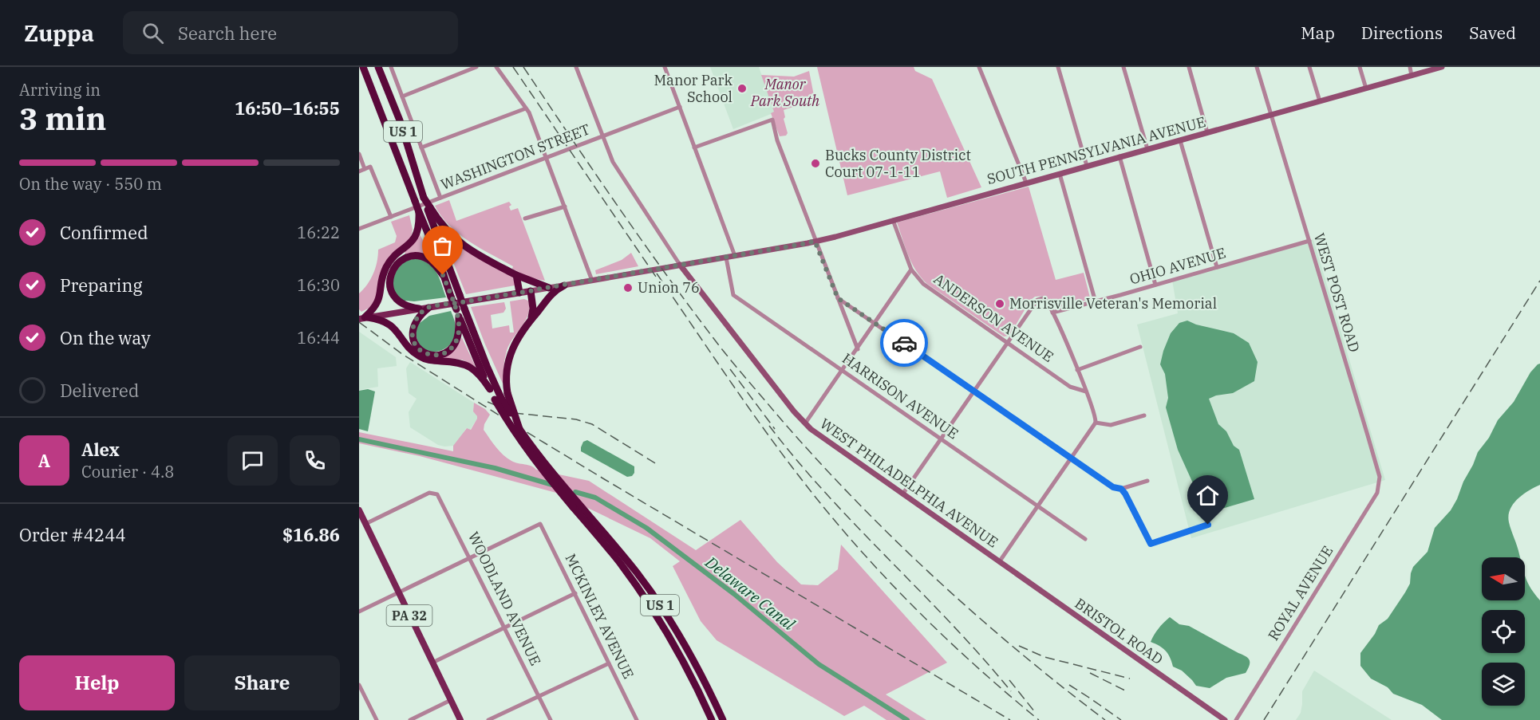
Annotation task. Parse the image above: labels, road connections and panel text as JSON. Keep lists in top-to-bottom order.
{
  "streets": {
    "highway": ["US 1"],
    "main road": [
      "SOUTH PENNSYLVANIA AVENUE",
      "WEST PHILADELPHIA AVENUE",
      "PA 32",
      "BRISTOL ROAD"
    ],
    "street": [
      "WASHINGTON STREET",
      "OHIO AVENUE",
      "WEST POST ROAD",
      "ANDERSON AVENUE",
      "HARRISON AVENUE",
      "ROYAL AVENUE",
      "WOODLAND AVENUE",
      "MCKINLEY AVENUE"
    ]
  },
  "crossings": [
    ["SOUTH PENNSYLVANIA AVENUE", "WEST POST ROAD"],
    ["SOUTH PENNSYLVANIA AVENUE", "ANDERSON AVENUE"],
    ["SOUTH PENNSYLVANIA AVENUE", "HARRISON AVENUE"],
    ["SOUTH PENNSYLVANIA AVENUE", "WEST PHILADELPHIA AVENUE"],
    ["OHIO AVENUE", "WEST POST ROAD"],
    ["WEST POST ROAD", "ROYAL AVENUE"],
    ["WEST PHILADELPHIA AVENUE", "BRISTOL ROAD"],
    ["WOODLAND AVENUE", "PA 32"],
    ["WOODLAND AVENUE", "MCKINLEY AVENUE"]
  ],
  "water": ["Delaware Canal"],
  "parks": ["Manor Park South"],
  "places": [
    "Manor Park School",
    "Bucks County District Court 07-1-11",
    "Union 76",
    "Morrisville Veteran's Memorial"
  ],
  "north": "left",
  "page": {
    "header": "Zuppa",
    "search": "Search here",
    "nav": ["Map", "Directions", "Saved"],
    "heading": ["3 min", "Arriving in", "16:50–16:55"],
    "panel": [
      "Alex",
      "Courier · 4.8",
      "Order #4244",
      "$16.86"
    ],
    "bar": "On the way · 550 m",
    "list": [
      ["Confirmed", "16:22"],
      ["Preparing", "16:30"],
      ["On the way", "16:44"],
      "Delivered"
    ],
    "round": "A",
    "buttons": ["Help", "Share"]
  }
}
